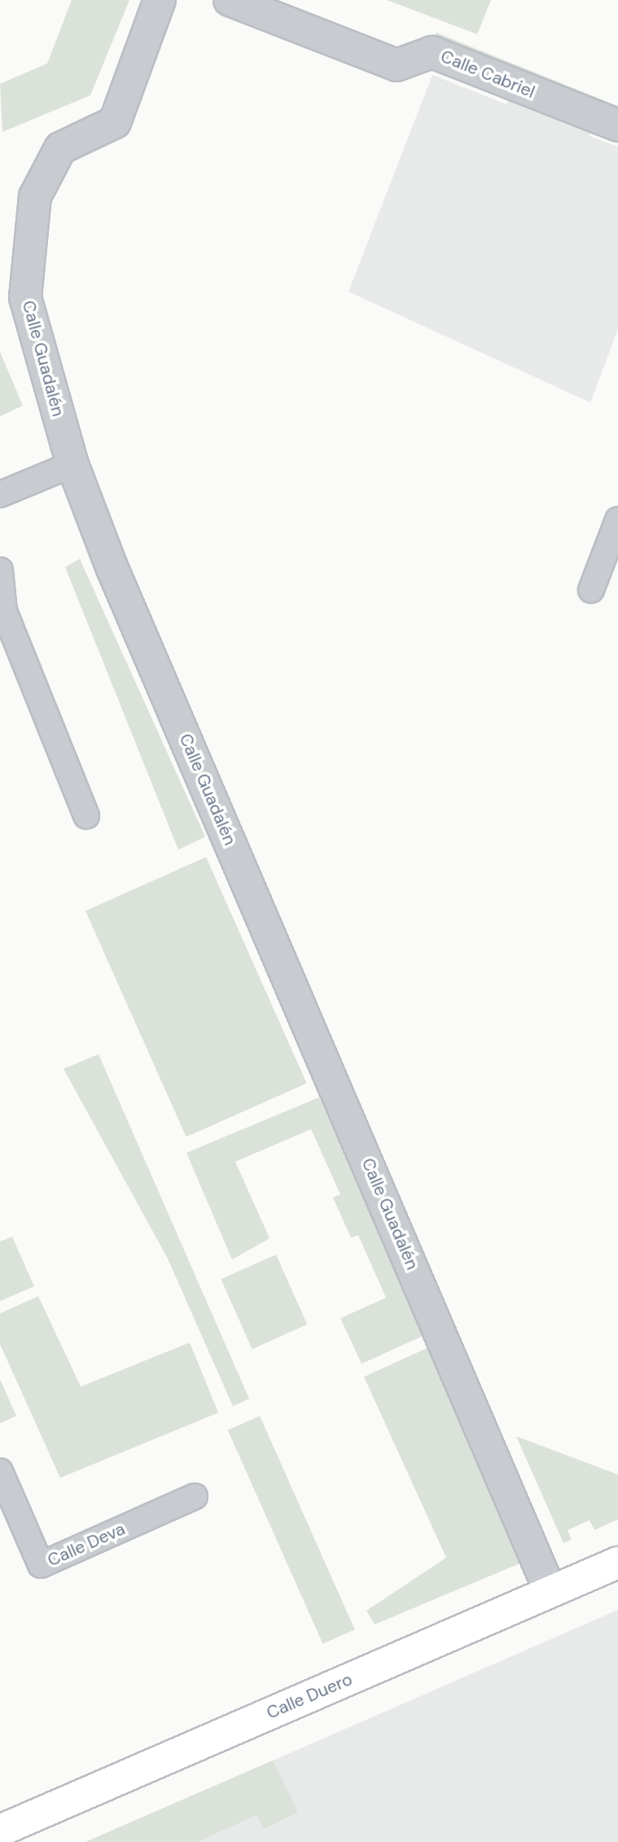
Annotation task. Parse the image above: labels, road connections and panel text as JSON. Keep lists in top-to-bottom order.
{
  "streets": {
    "street": ["Calle Cabriel", "Calle Guadalén", "Calle Duero"],
    "lane": ["Calle Deva"]
  },
  "crossings": [
    ["Calle Guadalén", "Calle Duero"]
  ]
}
